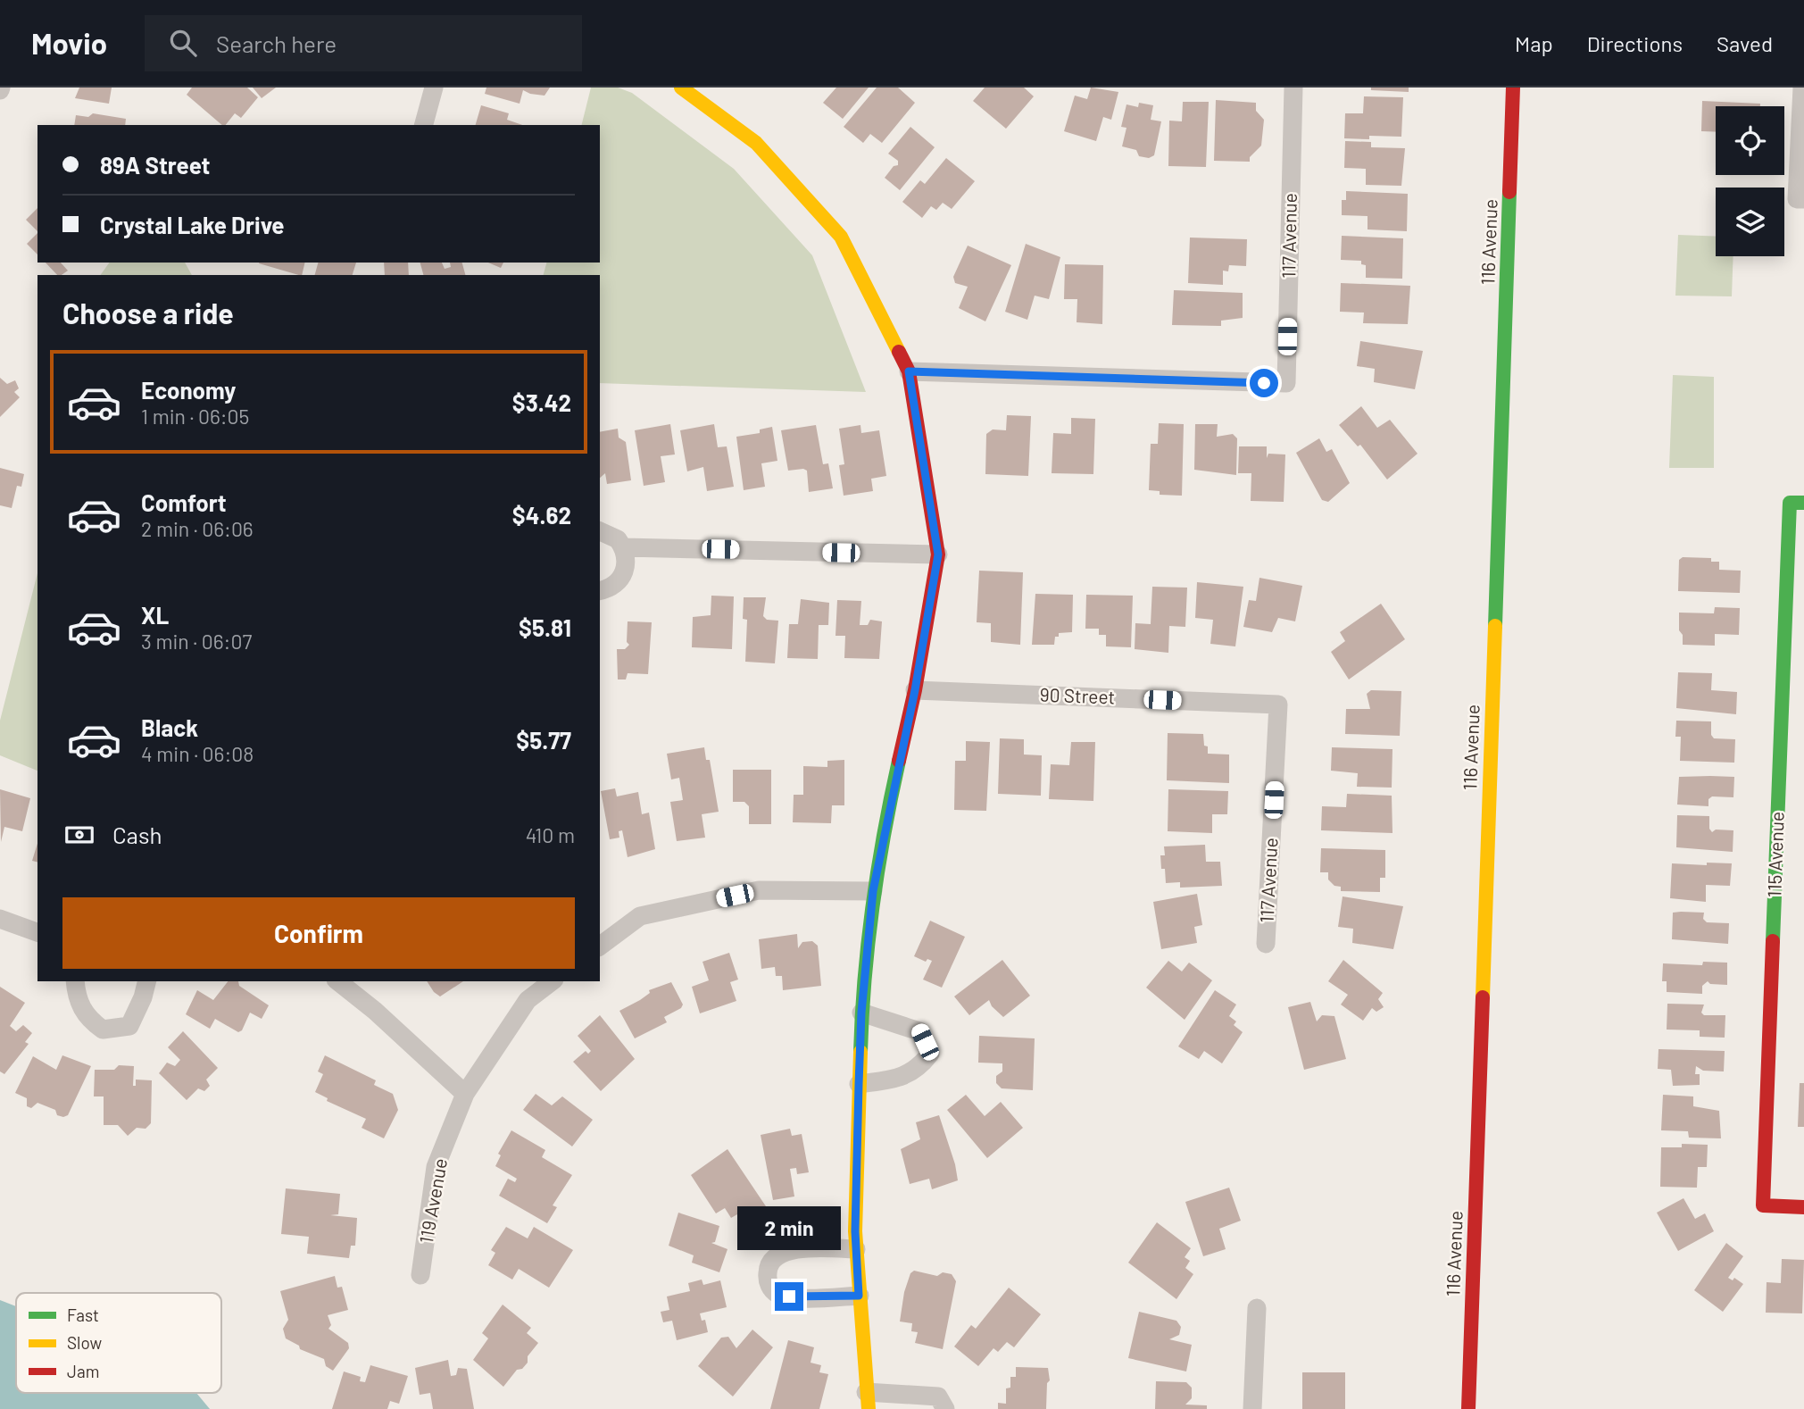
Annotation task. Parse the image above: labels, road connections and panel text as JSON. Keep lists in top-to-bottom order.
{
  "streets": {
    "street": [
      "117 Avenue",
      "116 Avenue",
      "90 Street",
      "115 Avenue",
      "119 Avenue"
    ]
  },
  "crossings": [
    ["117 Avenue", "90 Street"]
  ],
  "legend": ["Fast", "Slow", "Jam"],
  "page": {
    "header": "Movio",
    "search": "Search here",
    "nav": ["Map", "Directions", "Saved"],
    "banner": ["89A Street", "Crystal Lake Drive"],
    "heading": "Choose a ride",
    "list": [
      {
        "name": "Economy",
        "note": "1 min · 06:05",
        "value": "$3.42"
      },
      {
        "name": "Comfort",
        "note": "2 min · 06:06",
        "value": "$4.62"
      },
      {
        "name": "XL",
        "note": "3 min · 06:07",
        "value": "$5.81"
      },
      {
        "name": "Black",
        "note": "4 min · 06:08",
        "value": "$5.77"
      }
    ],
    "pay": ["Cash", "410 m"],
    "buttons": "Confirm",
    "bubble": "2 min"
  }
}
